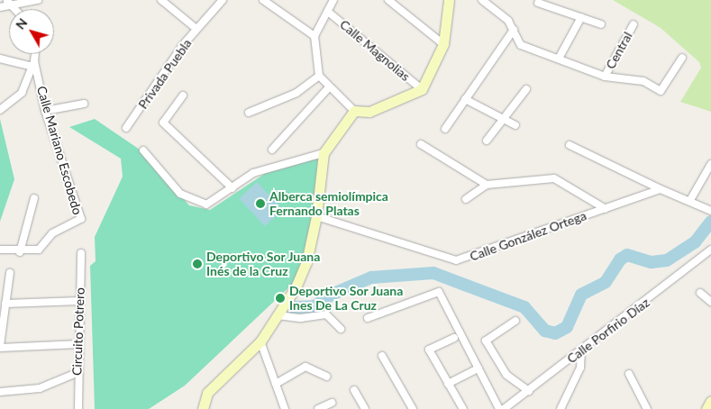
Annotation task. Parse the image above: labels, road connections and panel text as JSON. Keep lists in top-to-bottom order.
{
  "streets": {
    "street": [
      "Calle Magnolias",
      "Central",
      "Privada Puebla",
      "Calle Mariano Escobedo",
      "Calle González Ortega",
      "Calle Porfirio Díaz",
      "Circuito Potrero"
    ]
  },
  "places": ["Alberca semiolímpica Fernando Platas", "Deportivo Sor Juana Inés de la Cruz", "Deportivo Sor Juana Ines De La Cruz"],
  "north": "top left"
}
